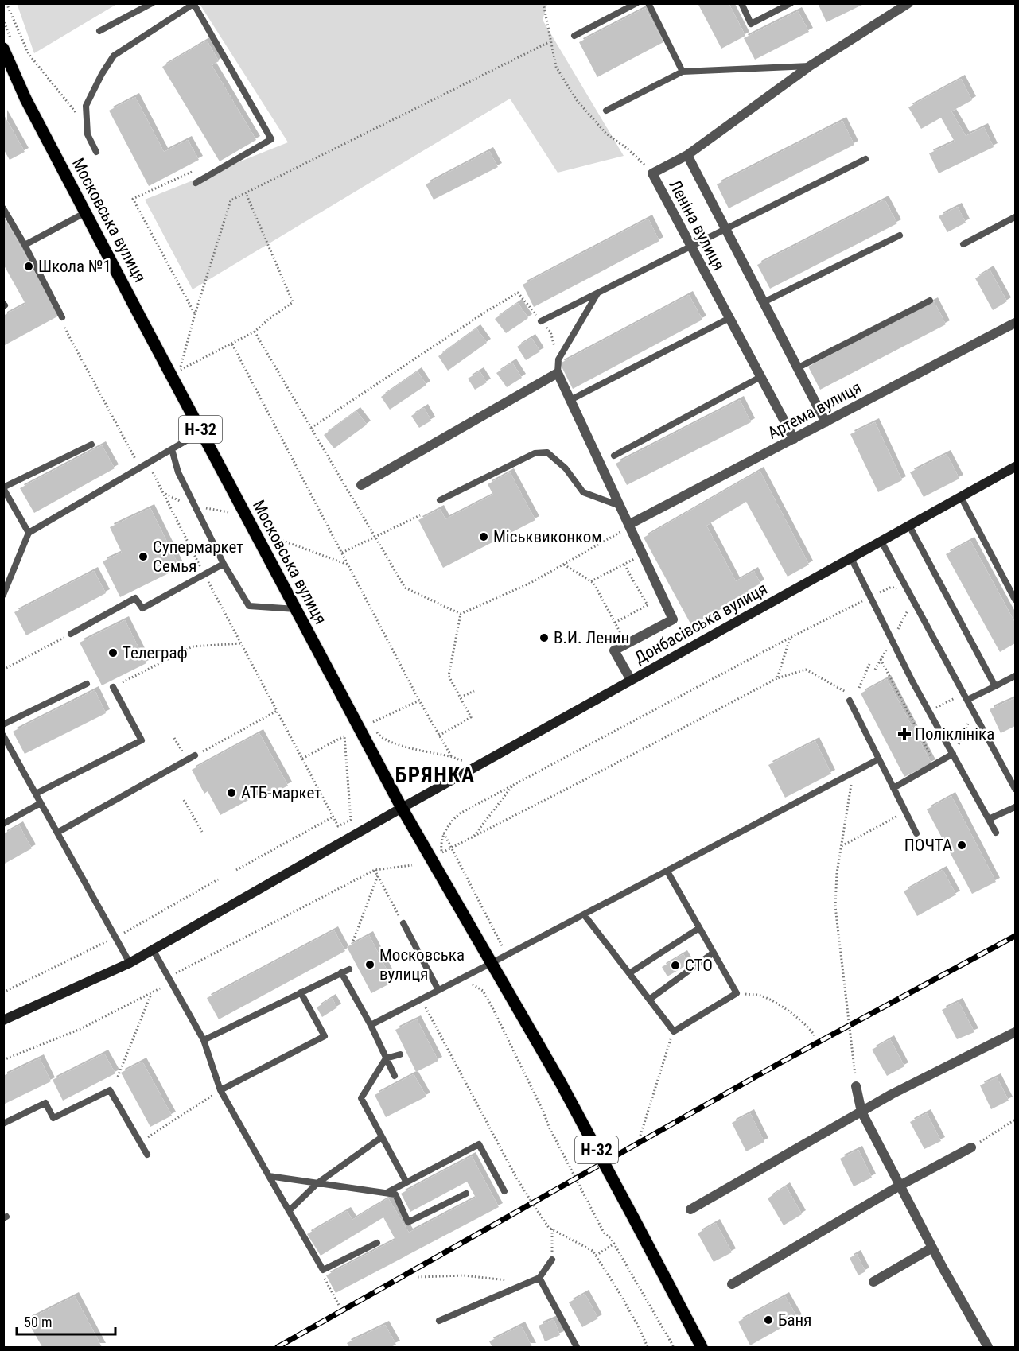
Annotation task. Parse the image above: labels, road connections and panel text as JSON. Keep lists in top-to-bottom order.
{
  "streets": {
    "main road": ["Московська вулиця", "Н-32"],
    "street": ["Леніна вулиця", "Артема вулиця", "Донбасівська вулиця"]
  },
  "crossings": [
    ["Московська вулиця", "Донбасівська вулиця"],
    ["Леніна вулиця", "Артема вулиця"]
  ],
  "districts": ["БРЯНКА"],
  "places": {
    "other": [
      "Школа №1",
      "Міськвиконком",
      "Супермаркет Семья",
      "В.И. Ленин",
      "Телеграф",
      "АТБ-маркет",
      "ПОЧТА",
      "Московська вулиця",
      "СТО",
      "Баня"
    ],
    "health": ["Поліклініка"]
  },
  "scale_bar": "50 m"
}
